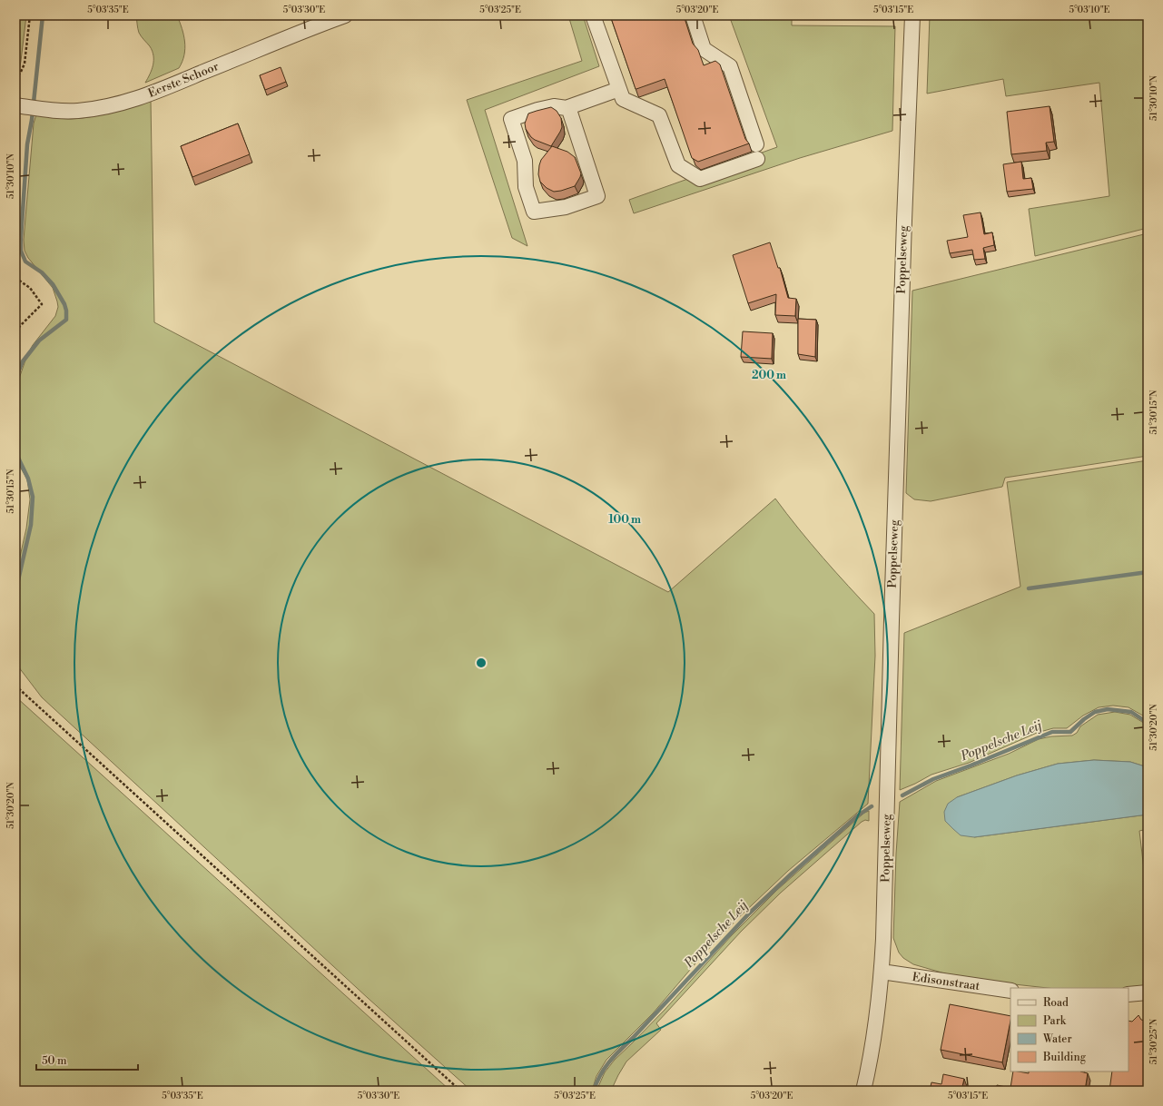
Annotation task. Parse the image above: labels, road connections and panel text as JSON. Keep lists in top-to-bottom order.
{
  "streets": {
    "street": ["Eerste Schoor", "Poppelseweg", "Edisonstraat"]
  },
  "crossings": [
    ["Poppelseweg", "Edisonstraat"]
  ],
  "water": ["Poppelsche Leij"],
  "legend": [
    "Road",
    "Park",
    "Water",
    "Building"
  ],
  "scale_bar": "50 m",
  "coordinates": [
    "5°03'35\"E",
    "5°03'30\"E",
    "5°03'25\"E",
    "5°03'20\"E",
    "5°03'15\"E",
    "5°03'10\"E",
    "51°30'10\"N",
    "51°30'15\"N",
    "51°30'20\"N",
    "51°30'25\"N"
  ],
  "rings": ["200 m", "100 m"]
}
